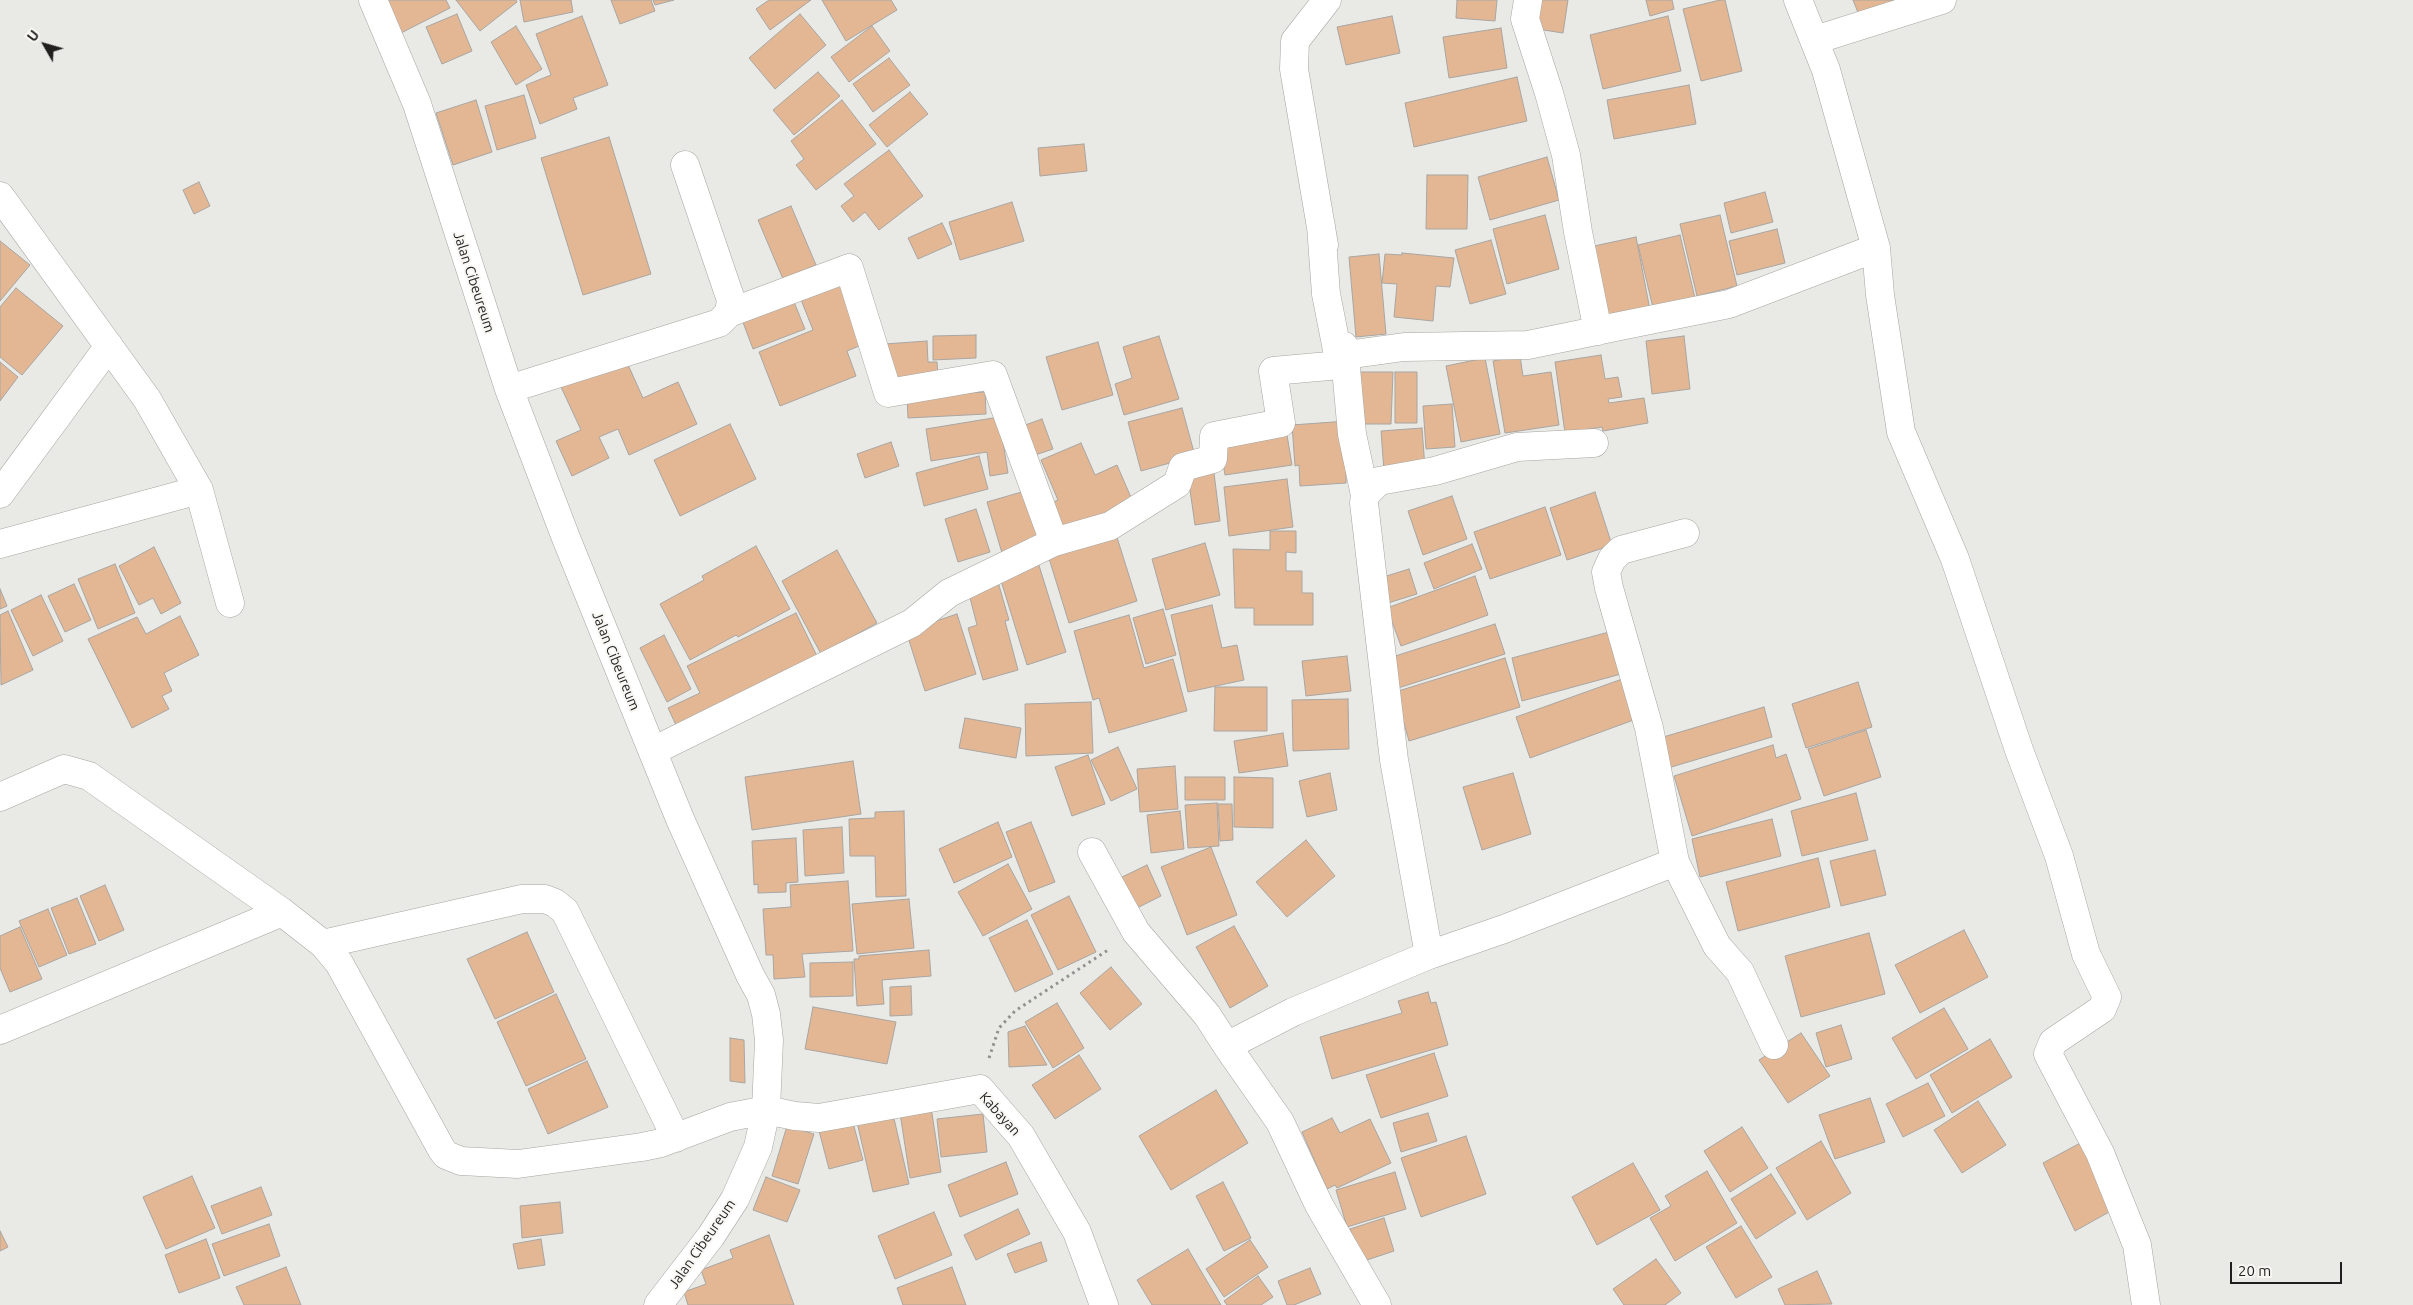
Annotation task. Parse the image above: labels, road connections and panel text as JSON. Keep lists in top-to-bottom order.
{
  "streets": {
    "street": ["Jalan Cibeureum", "Kabayan"]
  },
  "crossings": [
    ["Jalan Cibeureum", "Kabayan"]
  ],
  "scale_bar": "20 m",
  "north": "top left"
}
